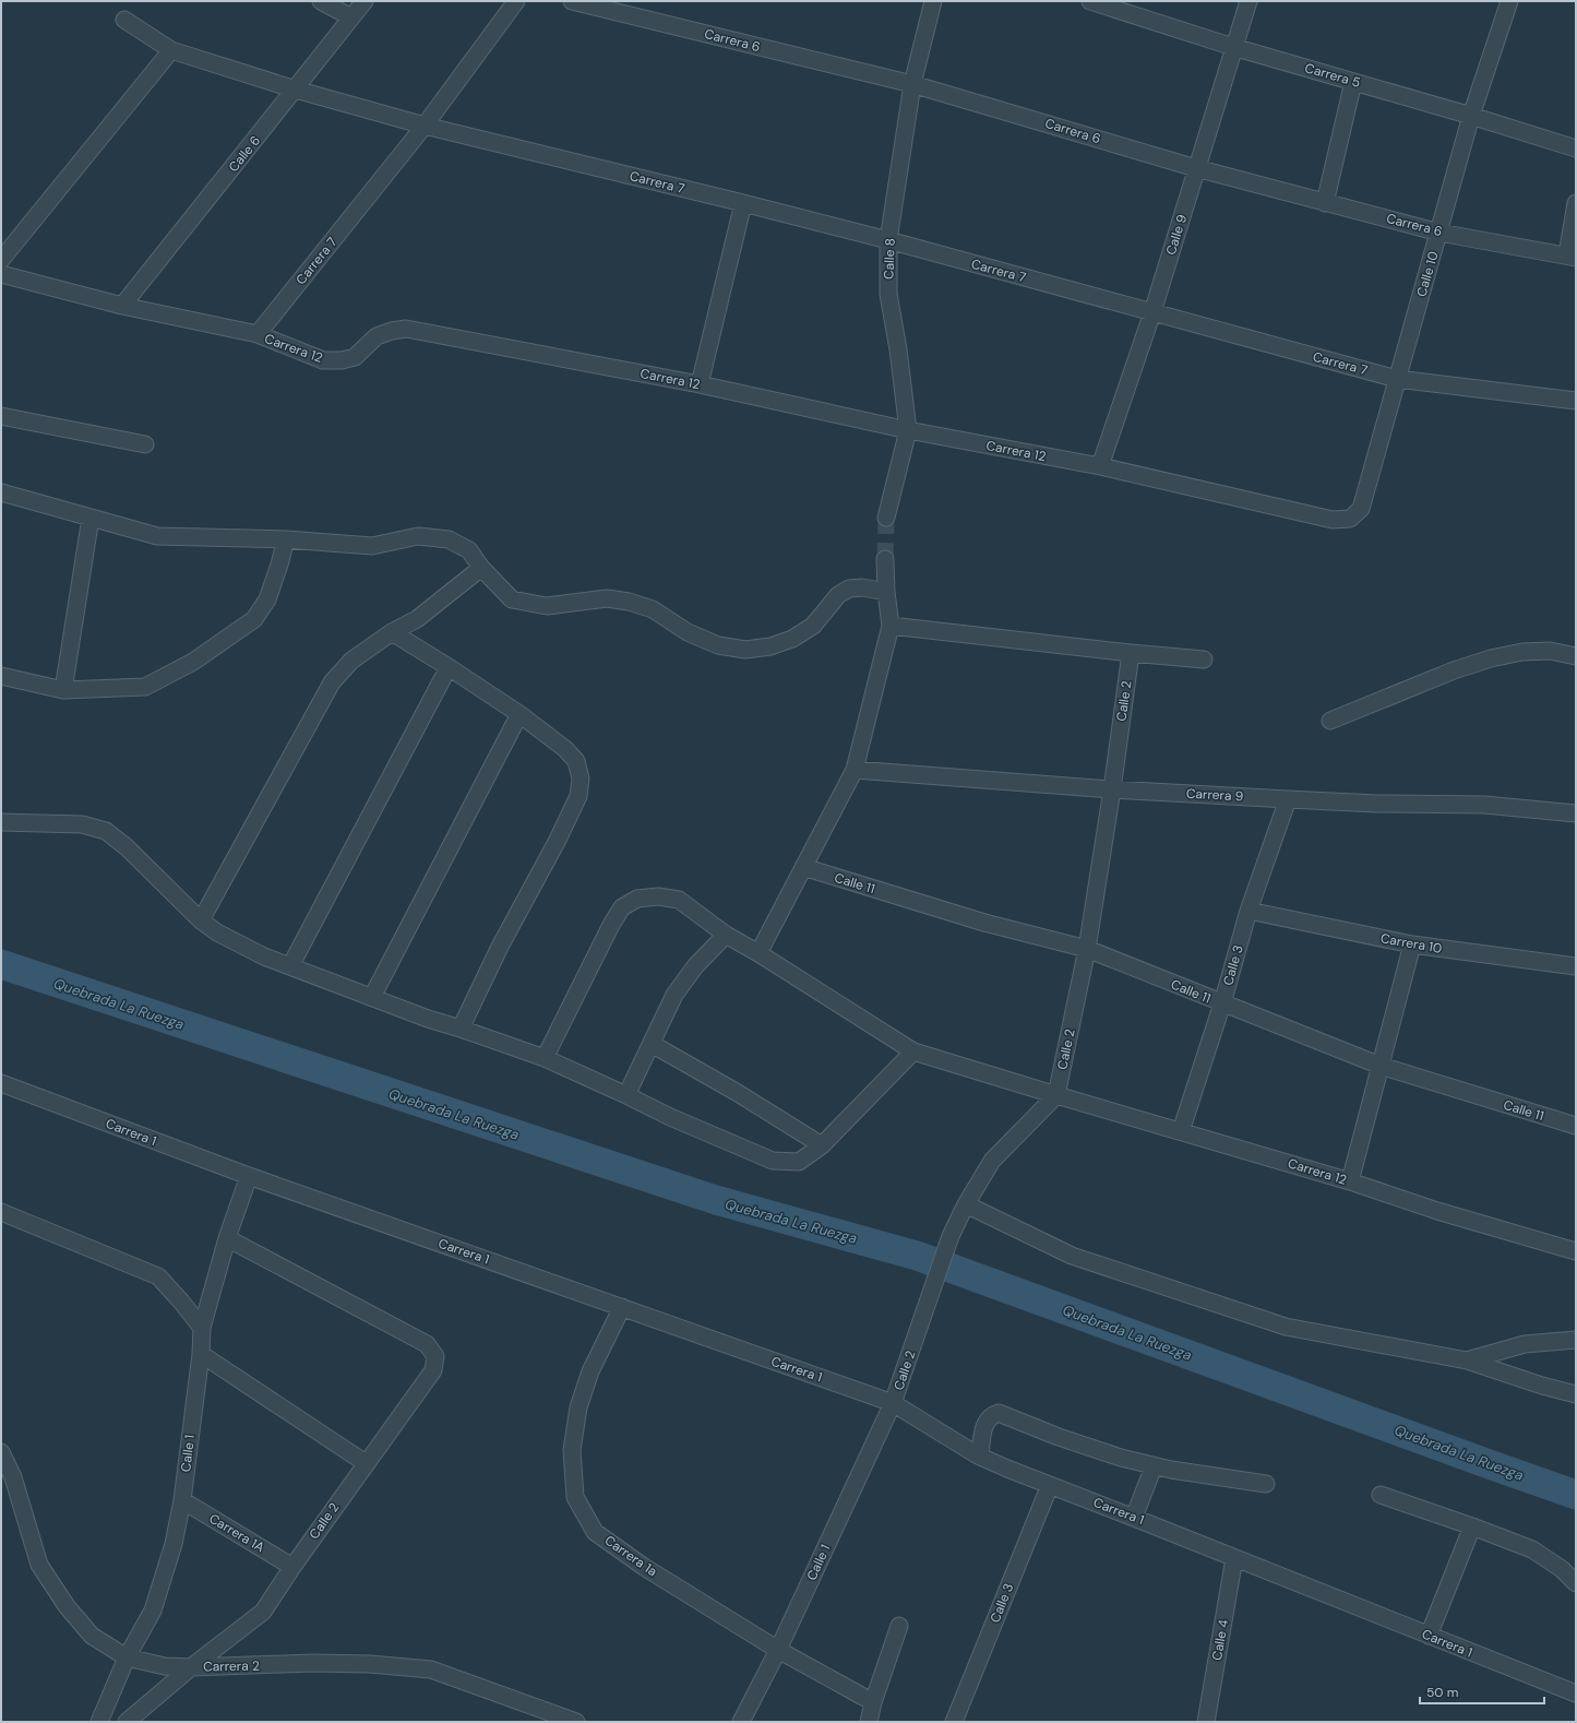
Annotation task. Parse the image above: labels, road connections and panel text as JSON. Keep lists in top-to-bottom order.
{
  "streets": {
    "street": [
      "Carrera 6",
      "Carrera 5",
      "Calle 6",
      "Carrera 7",
      "Calle 9",
      "Calle 8",
      "Calle 10",
      "Carrera 12",
      "Calle 2",
      "Carrera 9",
      "Calle 11",
      "Carrera 10",
      "Calle 3",
      "Carrera 1",
      "Calle 1",
      "Carrera 1A",
      "Carrera 1a",
      "Calle 4",
      "Carrera 2"
    ]
  },
  "crossings": [
    ["Carrera 6", "Calle 9"],
    ["Carrera 6", "Calle 8"],
    ["Carrera 6", "Calle 10"],
    ["Carrera 5", "Calle 9"],
    ["Carrera 5", "Calle 10"],
    ["Calle 6", "Carrera 7"],
    ["Calle 6", "Carrera 12"],
    ["Carrera 7", "Calle 9"],
    ["Carrera 7", "Calle 8"],
    ["Carrera 7", "Calle 10"],
    ["Carrera 7", "Carrera 12"],
    ["Calle 9", "Carrera 12"],
    ["Calle 8", "Carrera 12"],
    ["Calle 10", "Carrera 12"],
    ["Carrera 12", "Calle 2"],
    ["Carrera 12", "Calle 3"],
    ["Calle 2", "Carrera 9"],
    ["Calle 2", "Calle 11"],
    ["Calle 2", "Carrera 1"],
    ["Calle 2", "Calle 1"],
    ["Calle 2", "Carrera 1A"],
    ["Calle 2", "Carrera 2"],
    ["Carrera 9", "Calle 3"],
    ["Calle 11", "Calle 3"],
    ["Carrera 10", "Calle 3"],
    ["Calle 3", "Carrera 1"],
    ["Carrera 1", "Calle 1"],
    ["Carrera 1", "Carrera 1a"],
    ["Carrera 1", "Calle 4"],
    ["Calle 1", "Carrera 1A"],
    ["Calle 1", "Carrera 1a"],
    ["Calle 1", "Carrera 2"]
  ],
  "water": ["Quebrada La Ruezga"],
  "scale_bar": "50 m"
}
